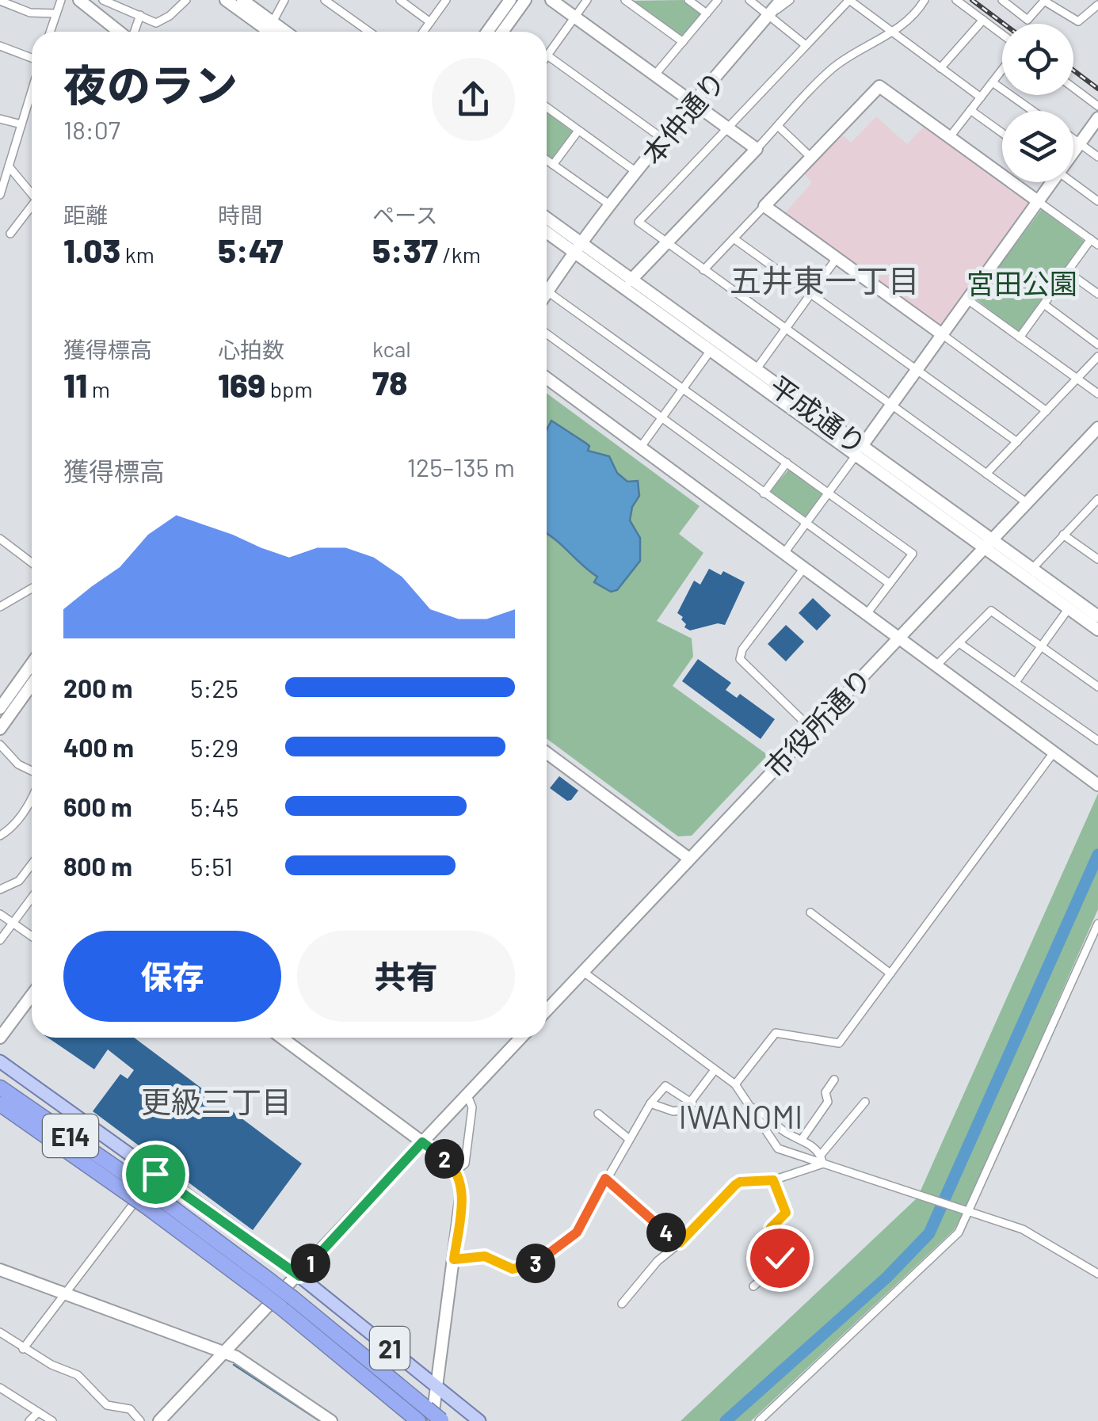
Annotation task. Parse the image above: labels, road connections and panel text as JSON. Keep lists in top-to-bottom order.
{
  "streets": {
    "highway": ["E14"],
    "main road": ["21"],
    "street": ["本仲通り", "平成通り", "市役所通り"]
  },
  "crossings": [
    ["本仲通り", "平成通り"],
    ["平成通り", "市役所通り"],
    ["E14", "21"]
  ],
  "districts": ["五井東一丁目", "更級三丁目", "IWANOMI"],
  "parks": ["宮田公園"],
  "page": {
    "heading": ["夜のラン", "18:07"],
    "stats": [
      ["距離", "1.03 km"],
      ["時間", "5:47"],
      ["ペース", "5:37 /km"],
      ["獲得標高", "11 m"],
      ["心拍数", "169 bpm"],
      ["kcal", "78"]
    ],
    "chart": ["獲得標高", "125–135 m"],
    "list": [
      {
        "name": "200 m",
        "note": "5:25"
      },
      {
        "name": "400 m",
        "note": "5:29"
      },
      {
        "name": "600 m",
        "note": "5:45"
      },
      {
        "name": "800 m",
        "note": "5:51"
      }
    ],
    "buttons": ["保存", "共有"],
    "pins": [
      "2",
      "4",
      "1",
      "3"
    ]
  }
}
